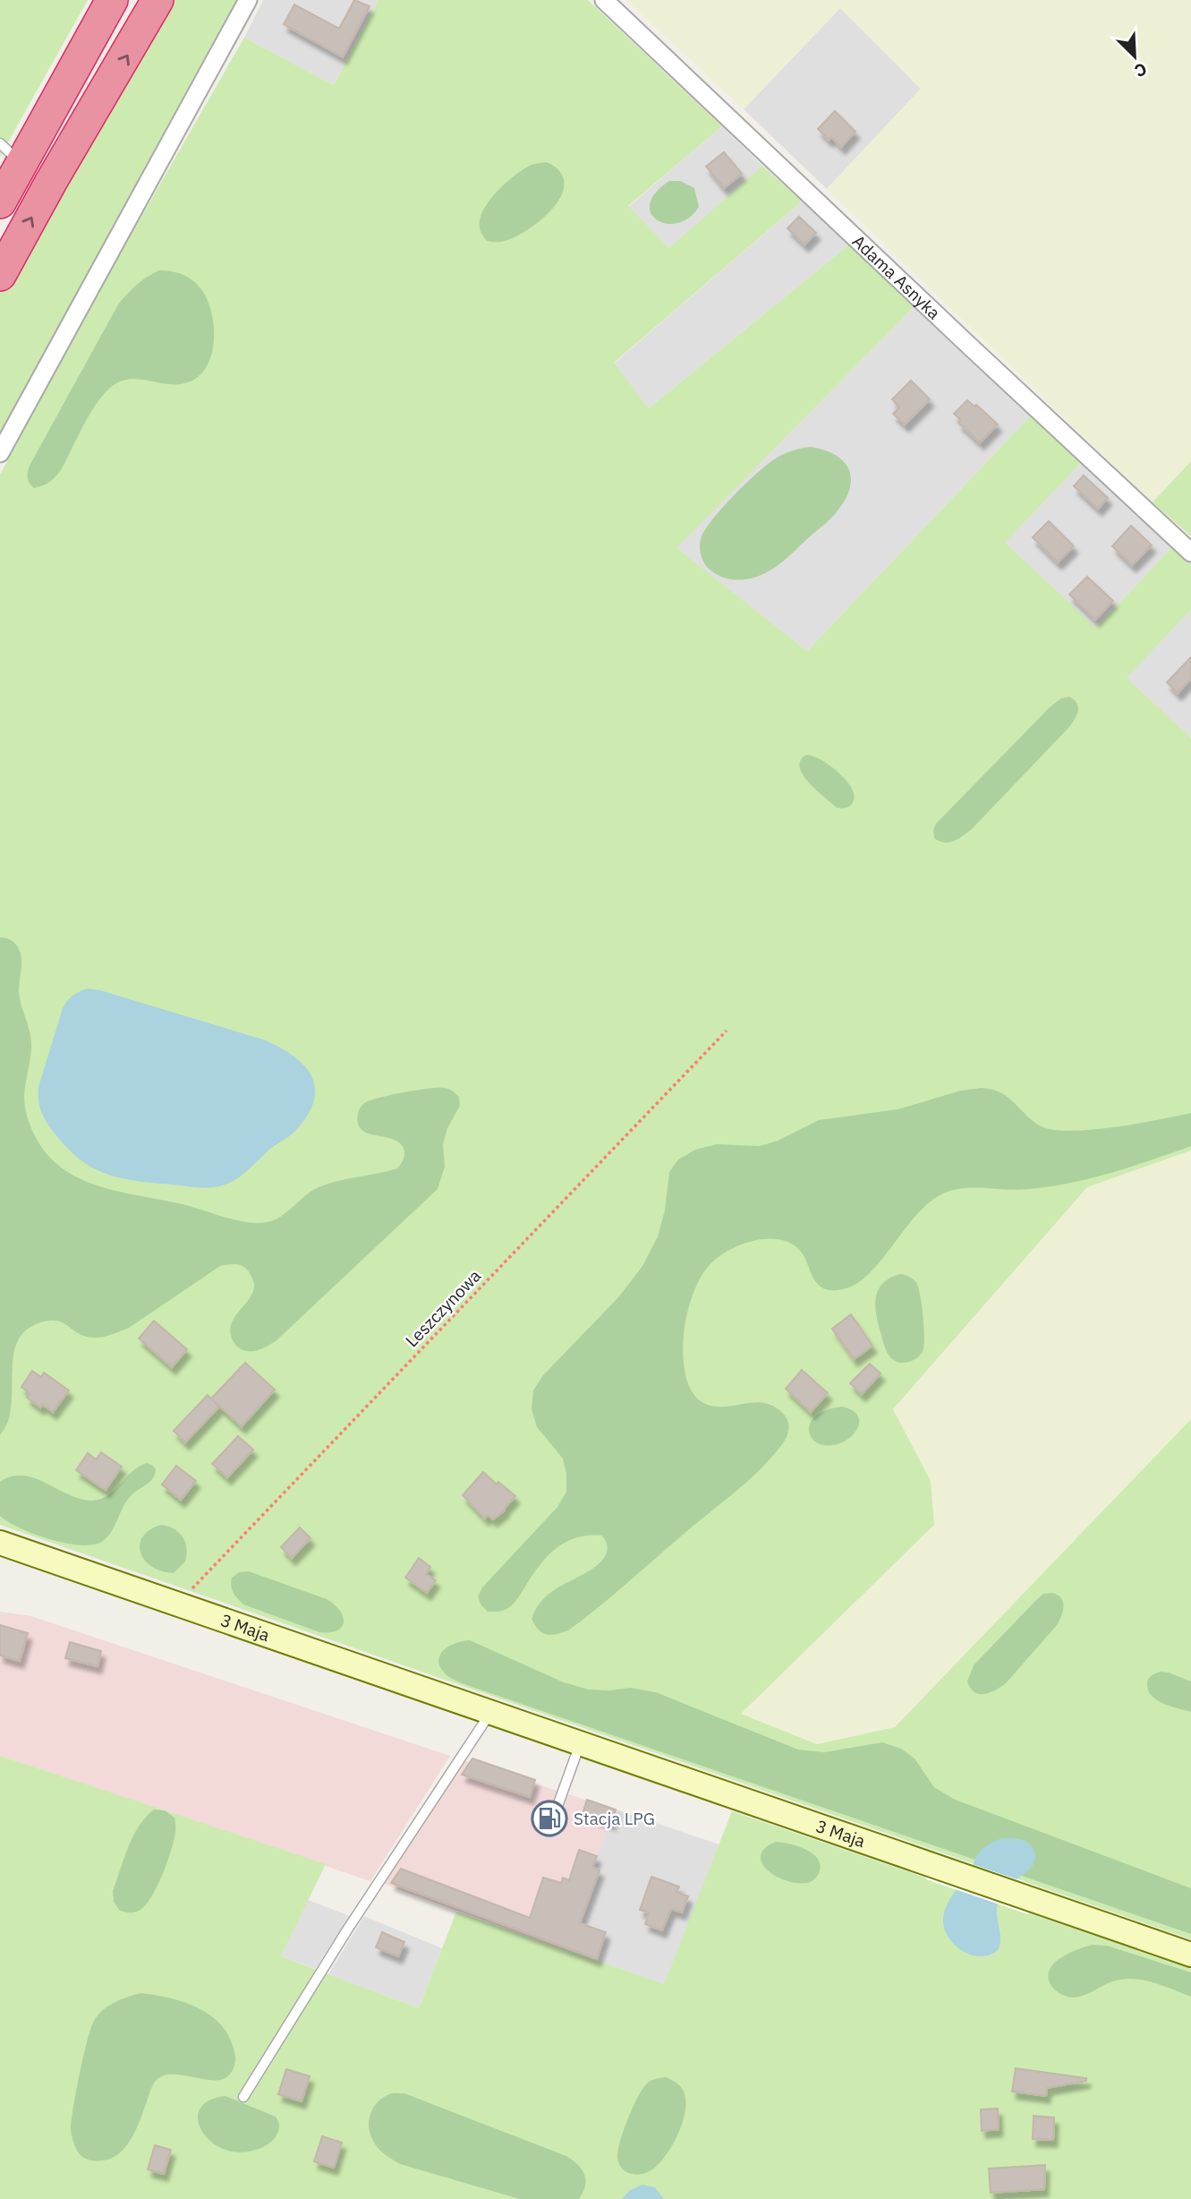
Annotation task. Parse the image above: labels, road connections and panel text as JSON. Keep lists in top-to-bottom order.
{
  "streets": {
    "street": ["Adama Asnyka", "3 Maja"],
    "path": ["Leszczynowa"]
  },
  "crossings": [
    ["Leszczynowa", "3 Maja"]
  ],
  "places": {
    "fuel station": ["Stacja LPG"]
  },
  "north": "bottom right"
}
